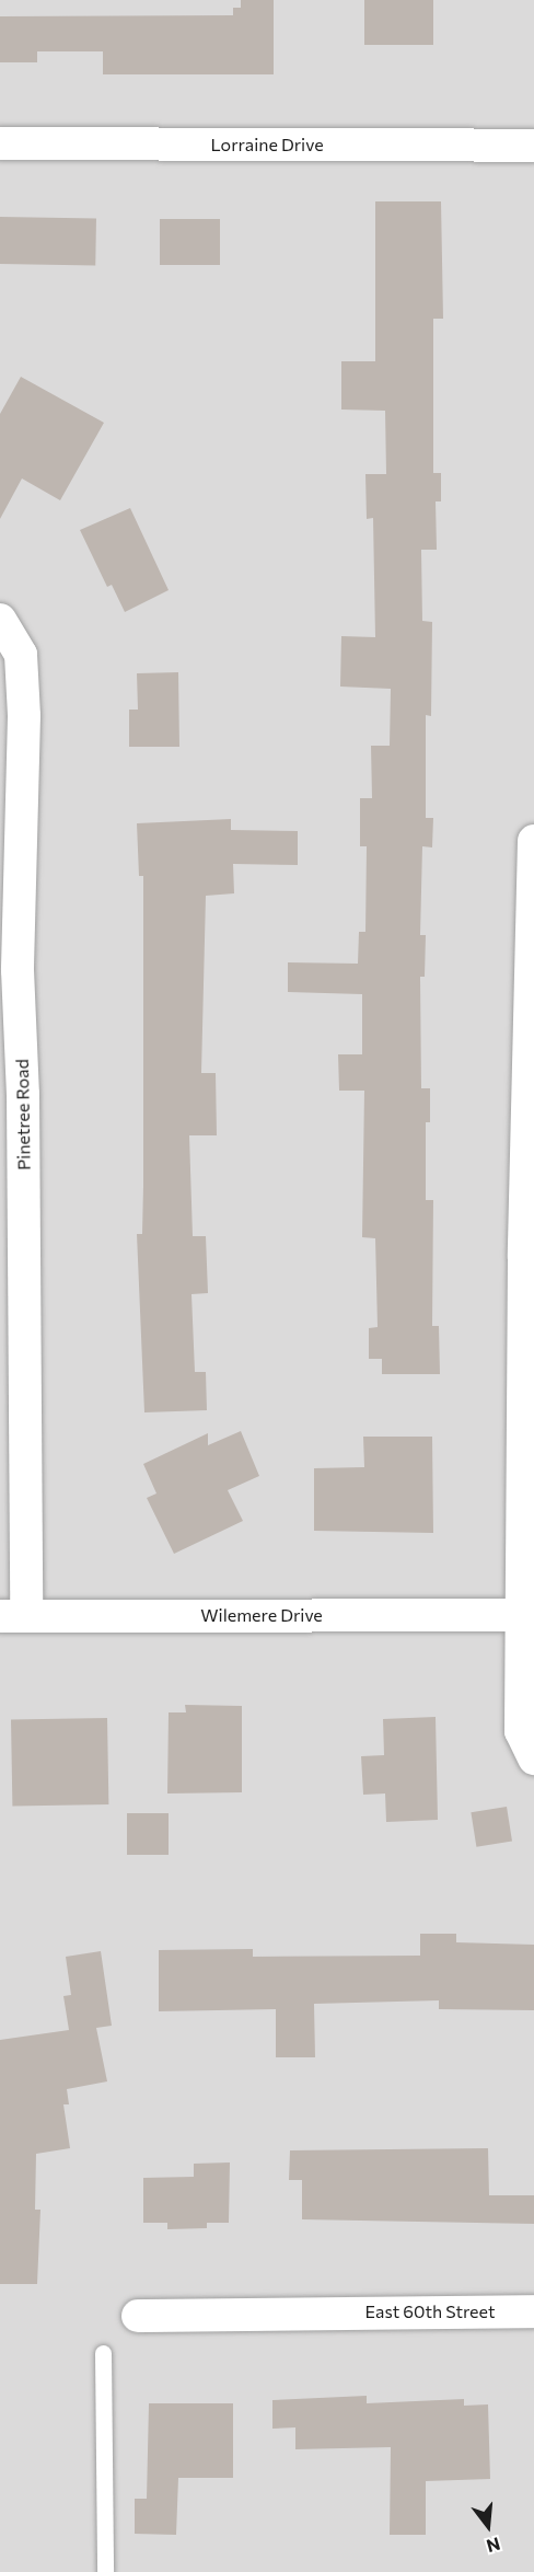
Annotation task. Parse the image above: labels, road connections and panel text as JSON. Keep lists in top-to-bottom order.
{
  "streets": {
    "street": [
      "Lorraine Drive",
      "Pinetree Road",
      "Wilemere Drive",
      "East 60th Street"
    ]
  },
  "crossings": [
    ["Pinetree Road", "Wilemere Drive"]
  ],
  "north": "bottom"
}
